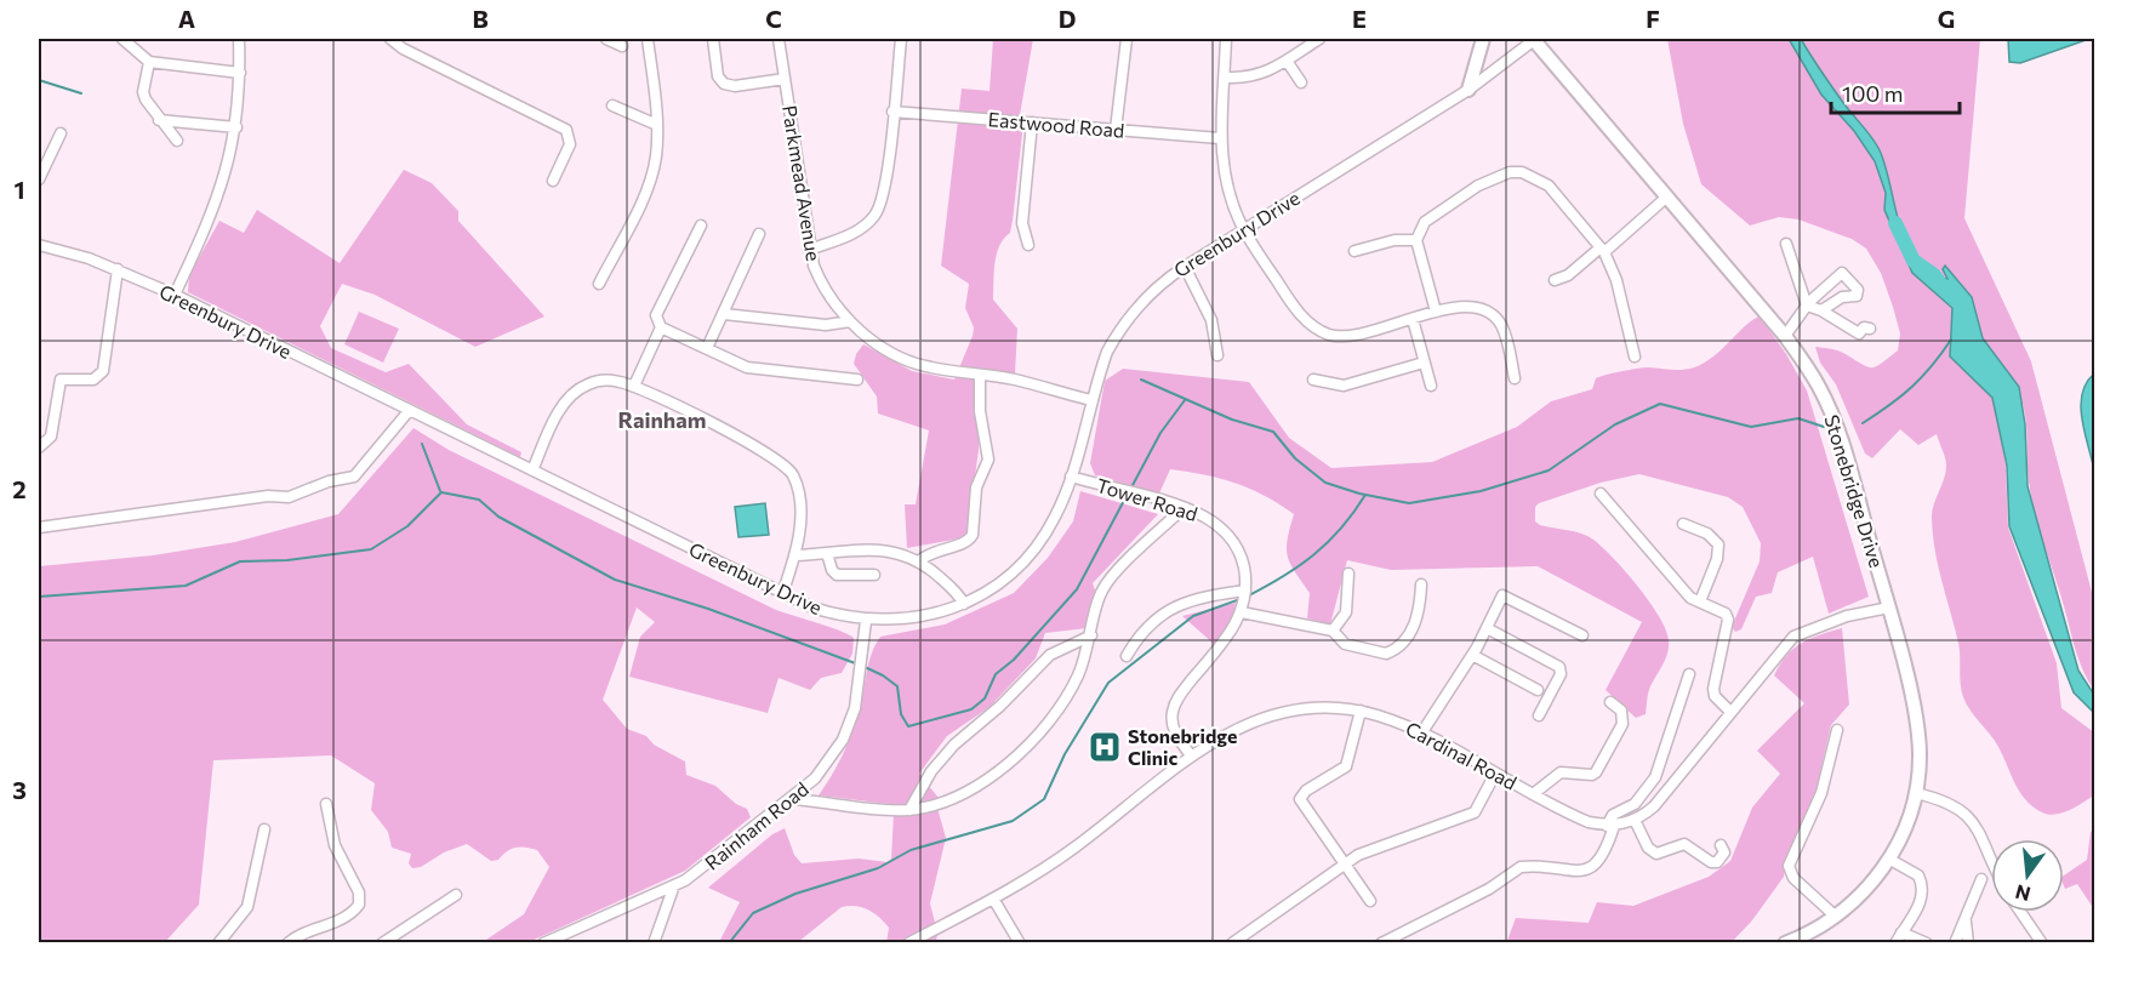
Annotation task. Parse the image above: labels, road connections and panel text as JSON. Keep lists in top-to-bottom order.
{
  "streets": {
    "street": [
      "Eastwood Road",
      "Parkmead Avenue",
      "Greenbury Drive",
      "Stonebridge Drive",
      "Tower Road",
      "Cardinal Road",
      "Rainham Road"
    ]
  },
  "crossings": [
    ["Parkmead Avenue", "Greenbury Drive"],
    ["Greenbury Drive", "Stonebridge Drive"],
    ["Greenbury Drive", "Tower Road"],
    ["Greenbury Drive", "Rainham Road"],
    ["Tower Road", "Cardinal Road"]
  ],
  "districts": ["Rainham"],
  "places": {
    "hospital": ["Stonebridge Clinic"]
  },
  "scale_bar": "100 m",
  "north": "bottom",
  "grid": {
    "columns": [
      "A",
      "B",
      "C",
      "D",
      "E",
      "F",
      "G"
    ],
    "rows": ["1", "2", "3"]
  }
}
